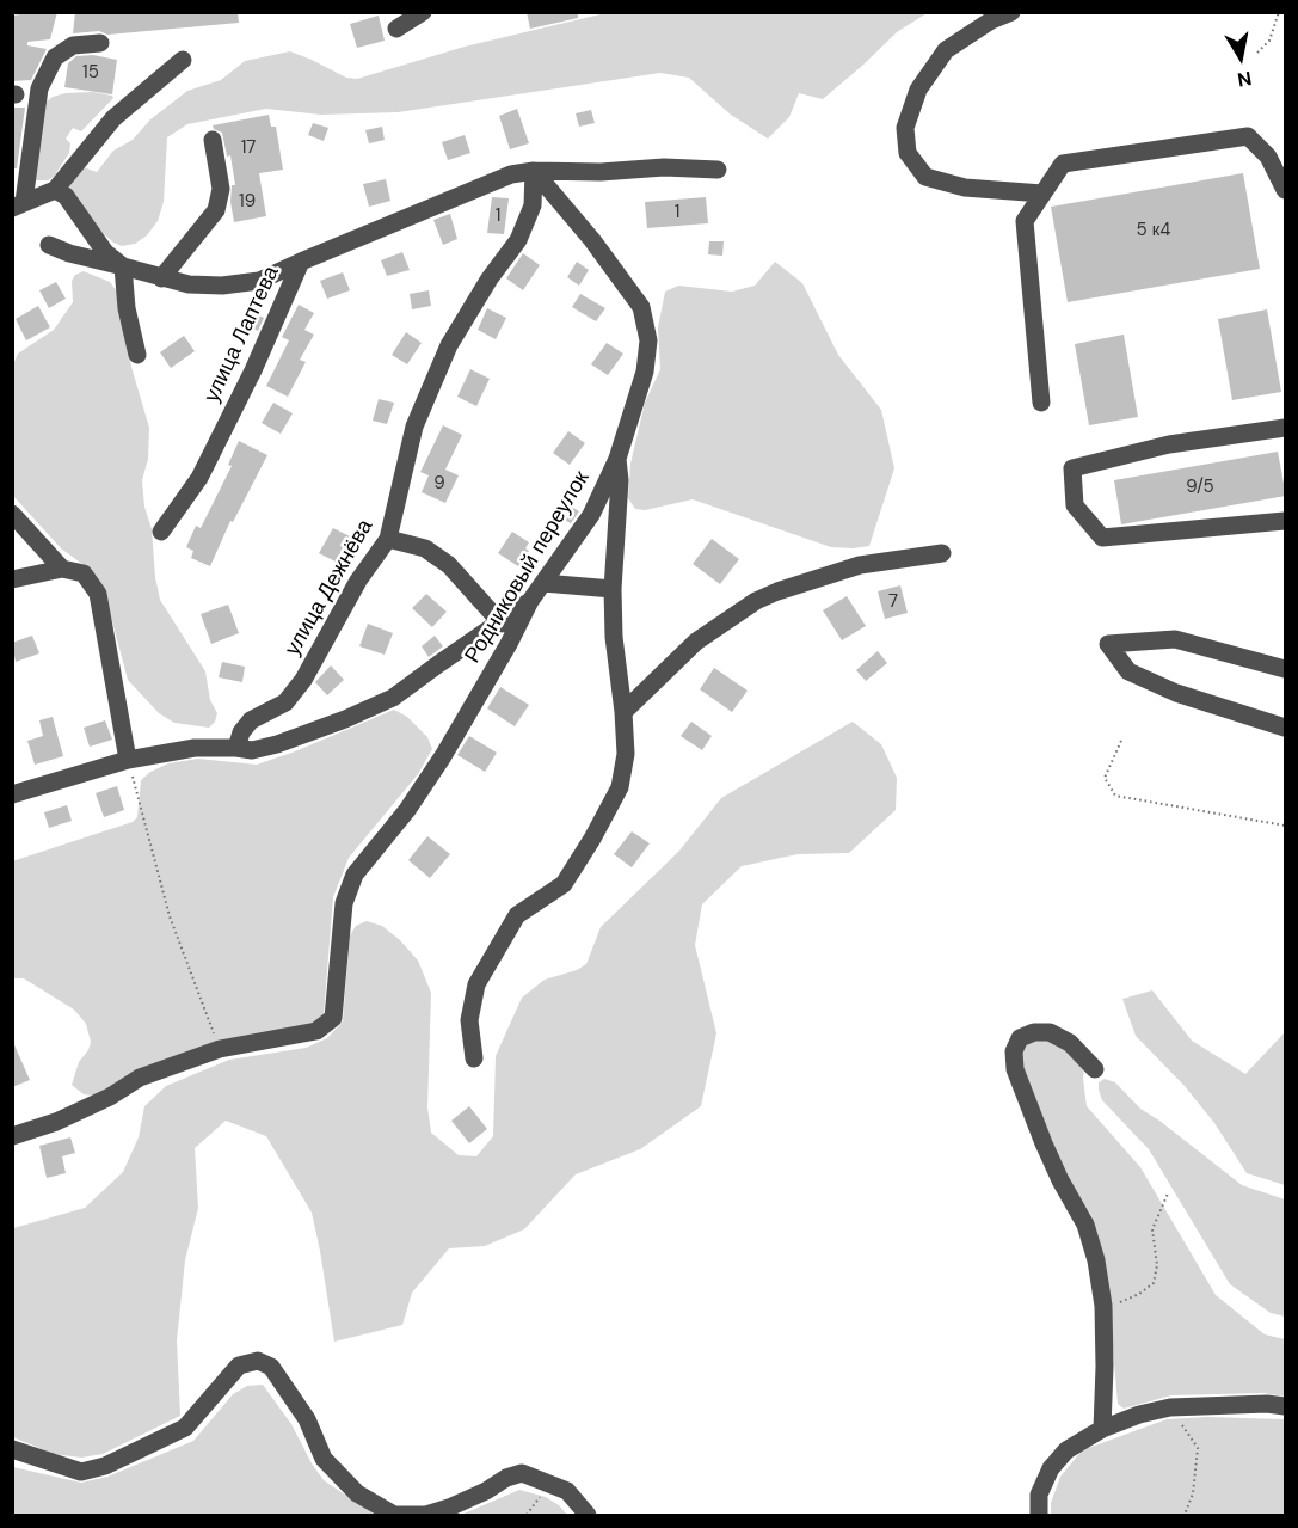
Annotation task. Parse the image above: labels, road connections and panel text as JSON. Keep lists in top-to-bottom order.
{
  "streets": {
    "street": ["улица Лаптева", "Родниковый переулок", "улица Дежнёва"]
  },
  "crossings": [
    ["улица Лаптева", "Родниковый переулок"],
    ["улица Лаптева", "улица Дежнёва"],
    ["Родниковый переулок", "улица Дежнёва"]
  ],
  "house_numbers": [
    "15",
    "17",
    "19",
    "1",
    "1",
    "5 к4",
    "9",
    "9/5",
    "7"
  ],
  "north": "bottom"
}
